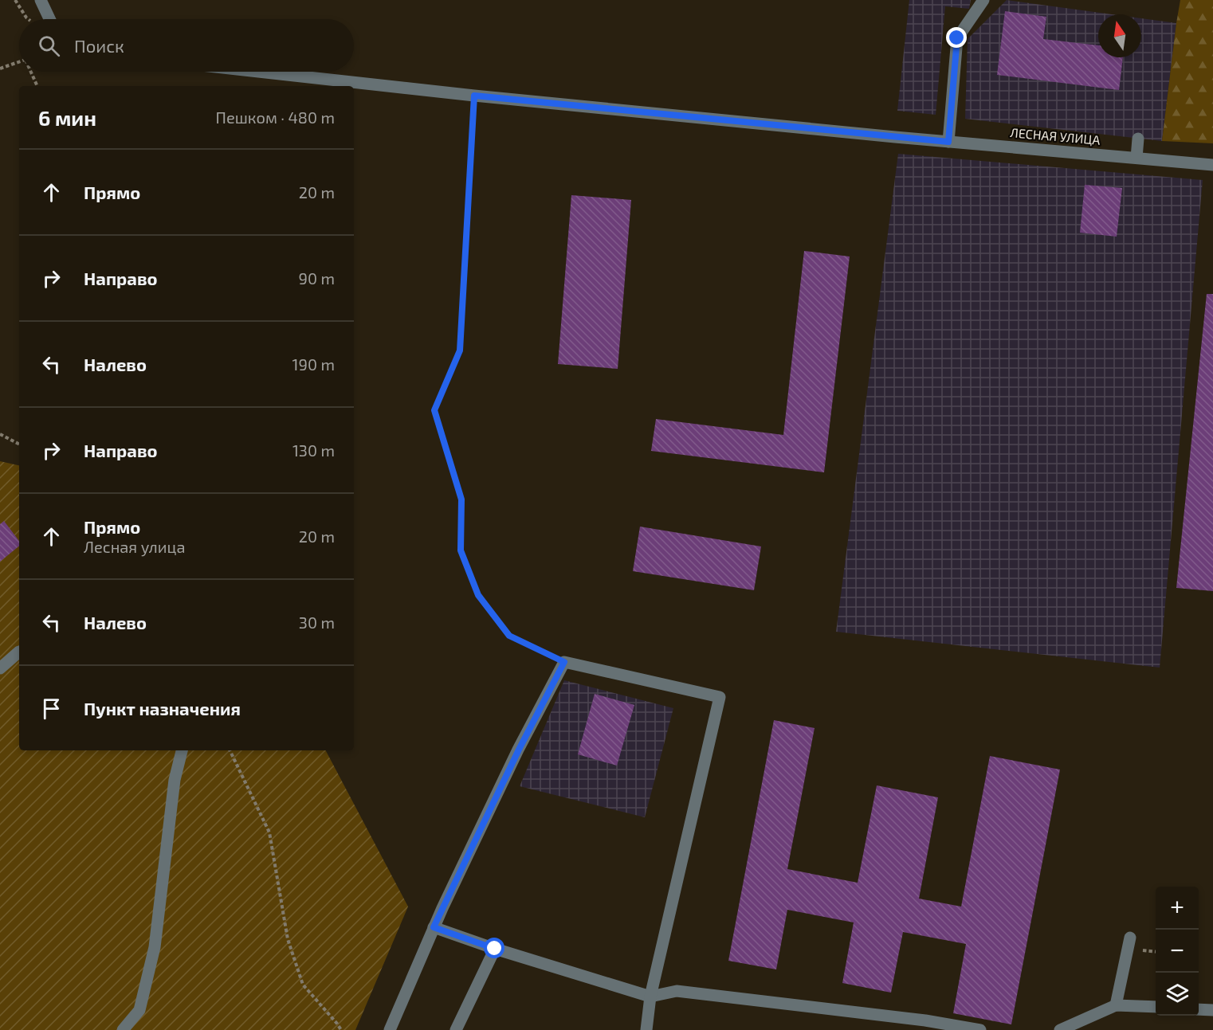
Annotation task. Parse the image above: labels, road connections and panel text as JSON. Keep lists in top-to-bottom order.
{
  "streets": {
    "street": ["ЛЕСНАЯ УЛИЦА"]
  },
  "north": "top",
  "page": {
    "search": "Поиск",
    "heading": ["6 мин", "Пешком · 480 m"],
    "list": [
      ["Прямо", "20 m"],
      ["Направо", "90 m"],
      ["Налево", "190 m"],
      ["Направо", "130 m"],
      ["Прямо", "Лесная улица", "20 m"],
      ["Налево", "30 m"],
      "Пункт назначения"
    ],
    "map_buttons": ["+", "−"]
  }
}
